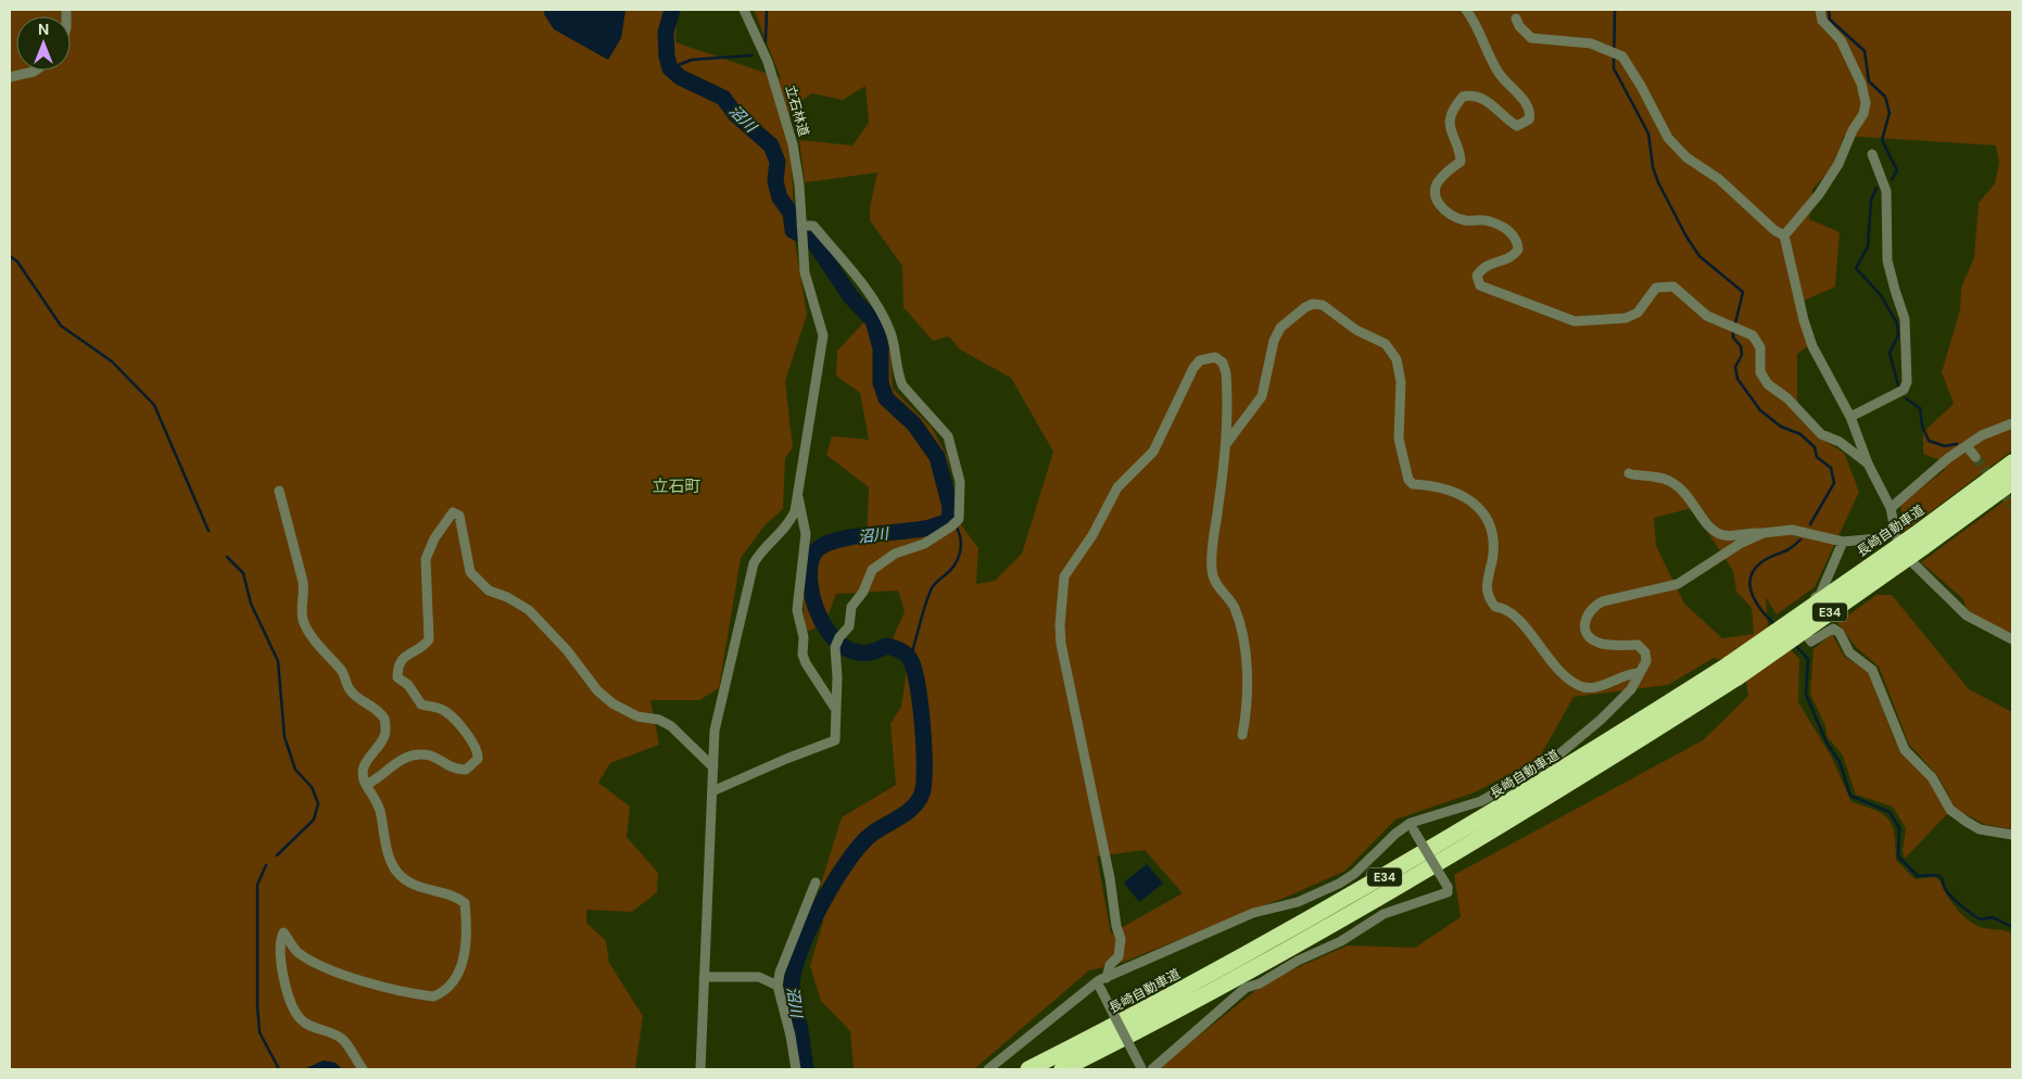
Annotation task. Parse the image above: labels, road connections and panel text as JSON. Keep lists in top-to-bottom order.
{
  "streets": {
    "highway": ["長崎自動車道", "E34"],
    "street": ["立石林道"]
  },
  "districts": ["立石町"],
  "water": ["沼川"],
  "north": "top"
}
